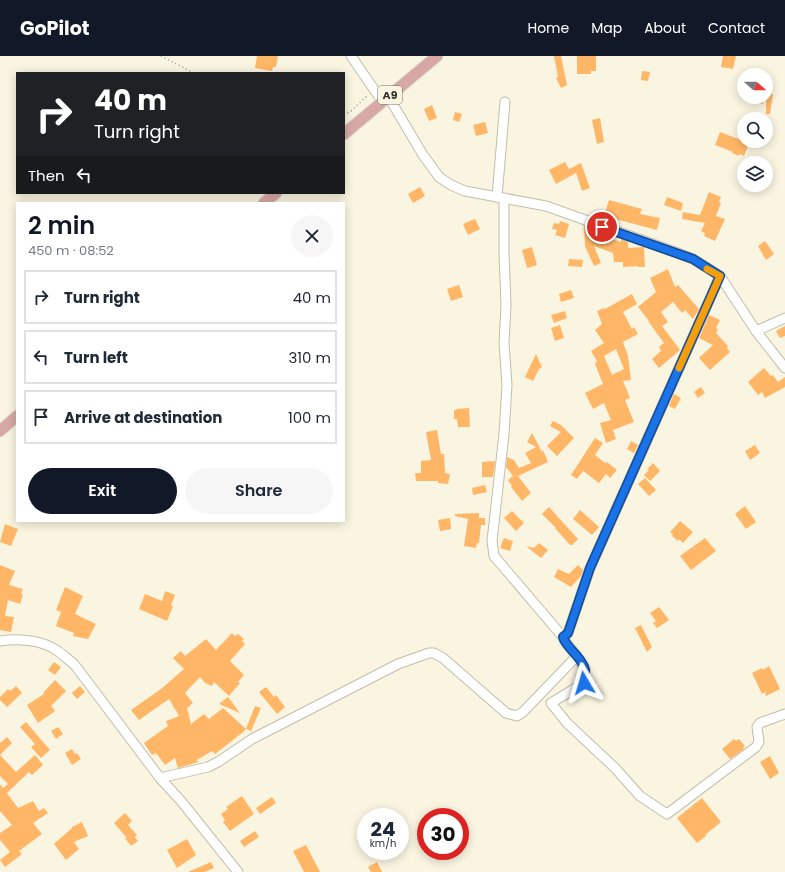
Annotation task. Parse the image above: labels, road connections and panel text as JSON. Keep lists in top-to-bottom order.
{
  "streets": {
    "main road": ["A9"]
  },
  "north": "right",
  "page": {
    "header": "GoPilot",
    "nav": [
      "Home",
      "Map",
      "About",
      "Contact"
    ],
    "turn": ["40 m", "Turn right"],
    "then": "Then",
    "heading": ["2 min", "450 m · 08:52"],
    "list": [
      {
        "name": "Turn right",
        "value": "40 m"
      },
      {
        "name": "Turn left",
        "value": "310 m"
      },
      {
        "name": "Arrive at destination",
        "value": "100 m"
      }
    ],
    "buttons": ["Exit", "Share"],
    "speed": "24 km/h",
    "limit": "30"
  }
}
